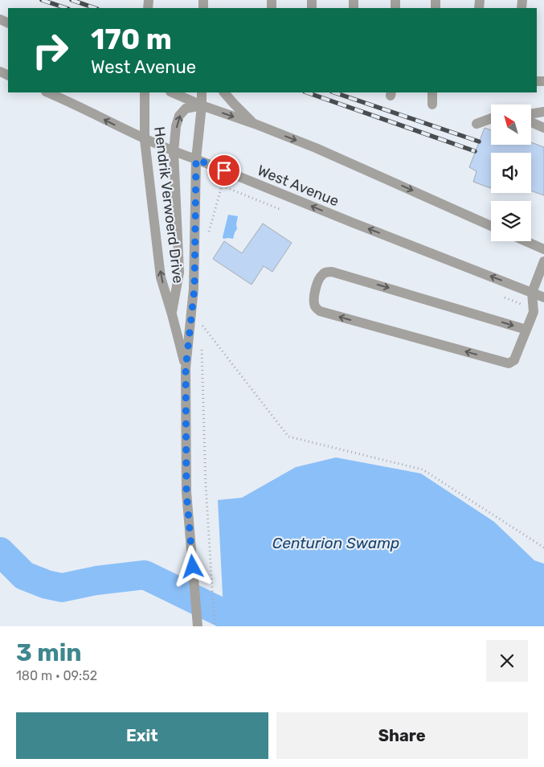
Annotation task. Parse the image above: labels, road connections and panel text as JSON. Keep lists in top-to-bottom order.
{
  "streets": {
    "street": ["West Avenue", "Hendrik Verwoerd Drive"]
  },
  "crossings": [
    ["West Avenue", "Hendrik Verwoerd Drive"]
  ],
  "water": ["Centurion Swamp"],
  "north": "top left",
  "page": {
    "turn": ["170 m", "West Avenue"],
    "heading": ["3 min", "180 m · 09:52"],
    "buttons": ["Exit", "Share"]
  }
}
